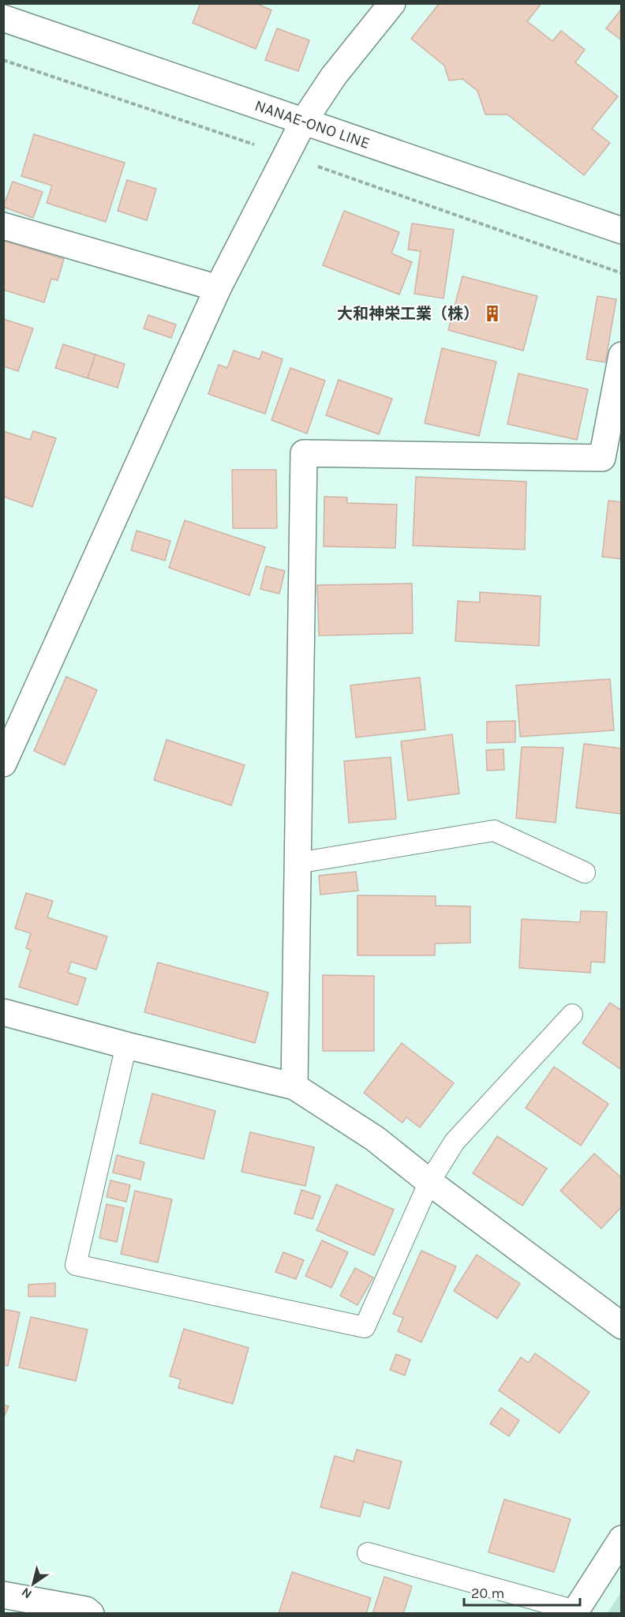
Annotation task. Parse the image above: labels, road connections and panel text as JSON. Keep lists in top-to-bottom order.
{
  "streets": {
    "street": ["NANAE-ONO LINE"]
  },
  "places": {
    "building": ["大和神栄工業（株）"]
  },
  "scale_bar": "20 m",
  "north": "bottom left"
}
